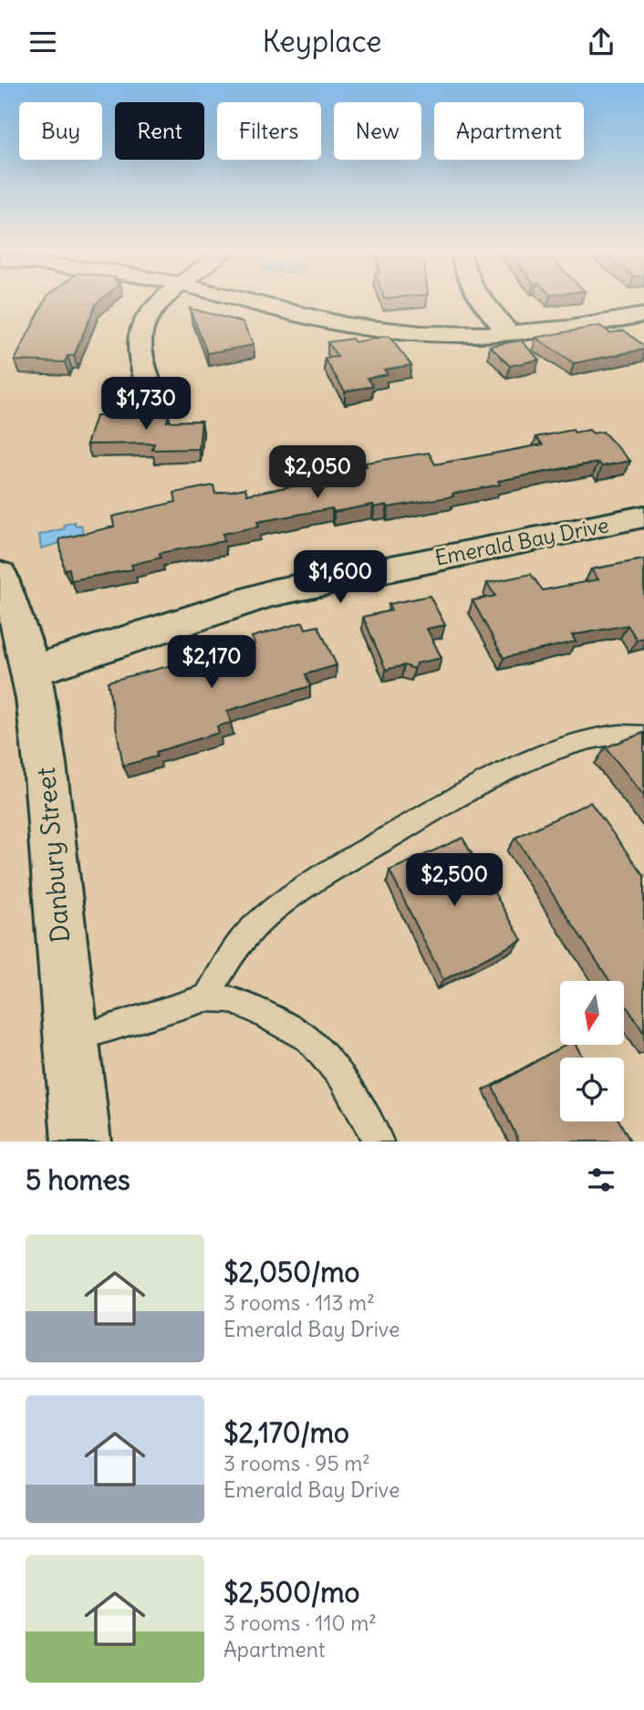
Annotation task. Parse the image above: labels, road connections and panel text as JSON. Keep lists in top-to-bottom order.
{
  "streets": {
    "street": ["Emerald Bay Drive", "Danbury Street"]
  },
  "crossings": [
    ["Emerald Bay Drive", "Danbury Street"]
  ],
  "north": "bottom",
  "page": {
    "header": "Keyplace",
    "chip": [
      "Buy",
      "Rent",
      "Filters",
      "New",
      "Apartment"
    ],
    "price": [
      "$1,730",
      "$2,050",
      "$1,600",
      "$2,170",
      "$2,500"
    ],
    "heading": "5 homes",
    "list": [
      {
        "name": "$2,050/mo",
        "note": "3 rooms · 113 m² · Emerald Bay Drive"
      },
      {
        "name": "$2,170/mo",
        "note": "3 rooms · 95 m² · Emerald Bay Drive"
      },
      {
        "name": "$2,500/mo",
        "note": "3 rooms · 110 m² · Apartment"
      }
    ]
  }
}
